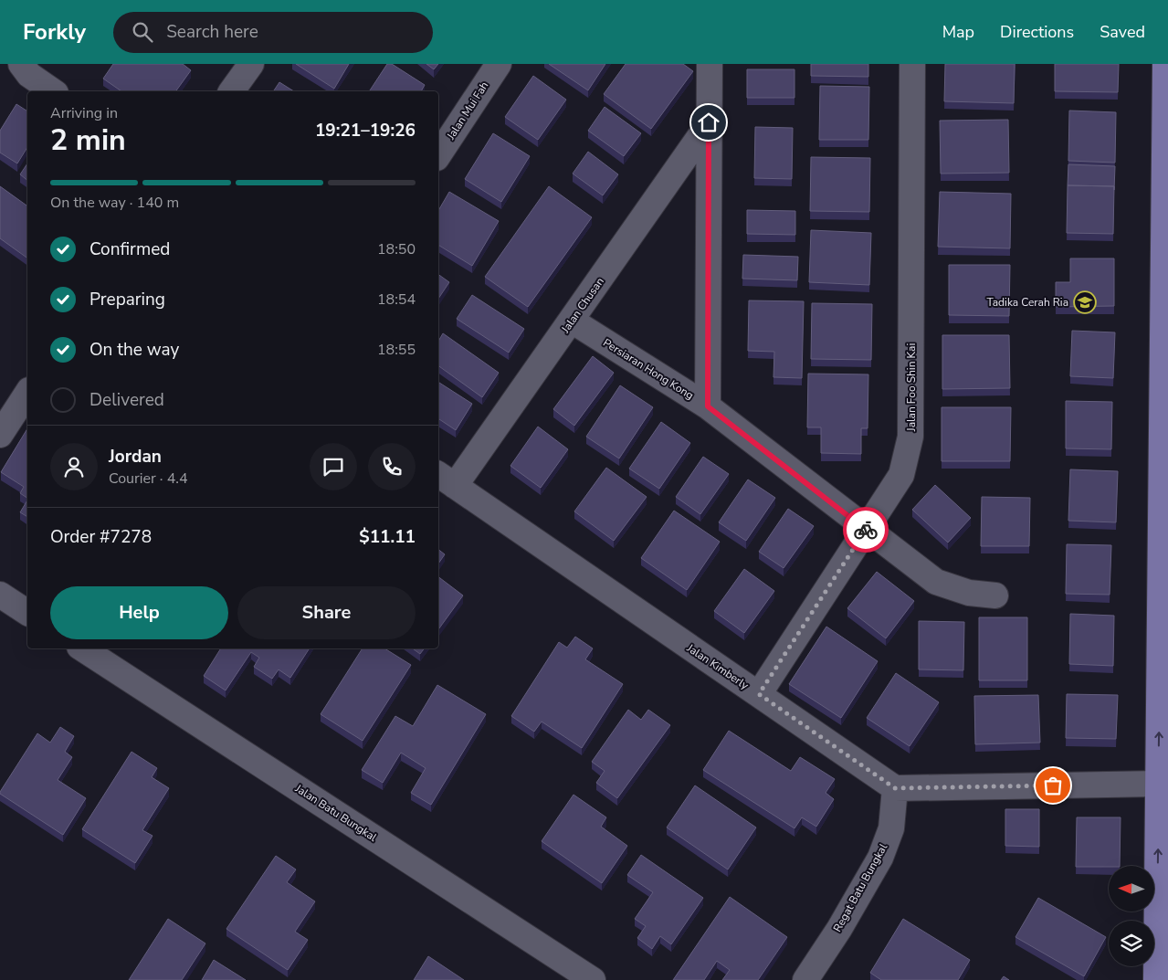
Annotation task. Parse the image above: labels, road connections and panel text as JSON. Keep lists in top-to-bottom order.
{
  "streets": {
    "street": [
      "Jalan Mui Fah",
      "Jalan Chusan",
      "Persiaran Hong Kong",
      "Jalan Foo Shin Kai",
      "Jalan Kimberly",
      "Jalan Batu Bungkal",
      "Regat Batu Bungkal"
    ]
  },
  "crossings": [
    ["Jalan Chusan", "Persiaran Hong Kong"],
    ["Jalan Chusan", "Jalan Kimberly"],
    ["Persiaran Hong Kong", "Jalan Foo Shin Kai"],
    ["Jalan Foo Shin Kai", "Jalan Kimberly"],
    ["Jalan Kimberly", "Regat Batu Bungkal"]
  ],
  "places": {
    "school or university": ["Tadika Cerah Ria"]
  },
  "north": "left",
  "page": {
    "header": "Forkly",
    "search": "Search here",
    "nav": ["Map", "Directions", "Saved"],
    "heading": ["2 min", "Arriving in", "19:21–19:26"],
    "panel": [
      "Jordan",
      "Courier · 4.4",
      "Order #7278",
      "$11.11"
    ],
    "bar": "On the way · 140 m",
    "list": [
      ["Confirmed", "18:50"],
      ["Preparing", "18:54"],
      ["On the way", "18:55"],
      "Delivered"
    ],
    "buttons": ["Help", "Share"]
  }
}
